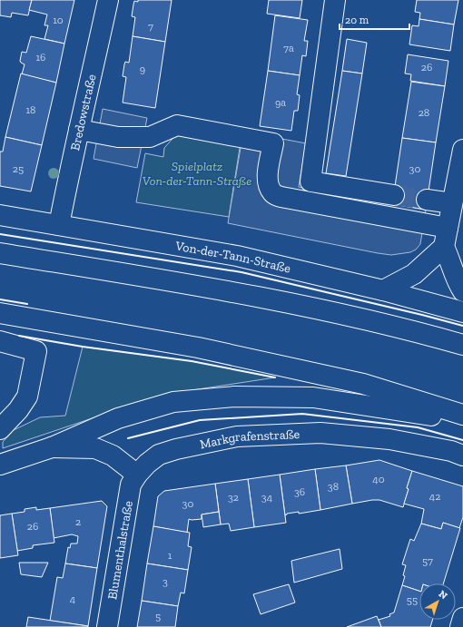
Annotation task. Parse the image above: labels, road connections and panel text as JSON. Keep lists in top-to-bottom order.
{
  "streets": {
    "main road": [
      "Bredowstraße",
      "Von-der-Tann-Straße",
      "Markgrafenstraße",
      "Blumenthalstraße"
    ]
  },
  "crossings": [
    ["Bredowstraße", "Von-der-Tann-Straße"],
    ["Markgrafenstraße", "Blumenthalstraße"]
  ],
  "parks": ["Spielplatz Von-der-Tann-Straße"],
  "house_numbers": [
    "10",
    "7",
    "7a",
    "16",
    "26",
    "9",
    "9a",
    "18",
    "28",
    "25",
    "30",
    "40",
    "38",
    "36",
    "42",
    "32",
    "34",
    "30",
    "2",
    "26",
    "1",
    "57",
    "3",
    "4",
    "55",
    "5"
  ],
  "scale_bar": "20 m",
  "north": "top right"
}
